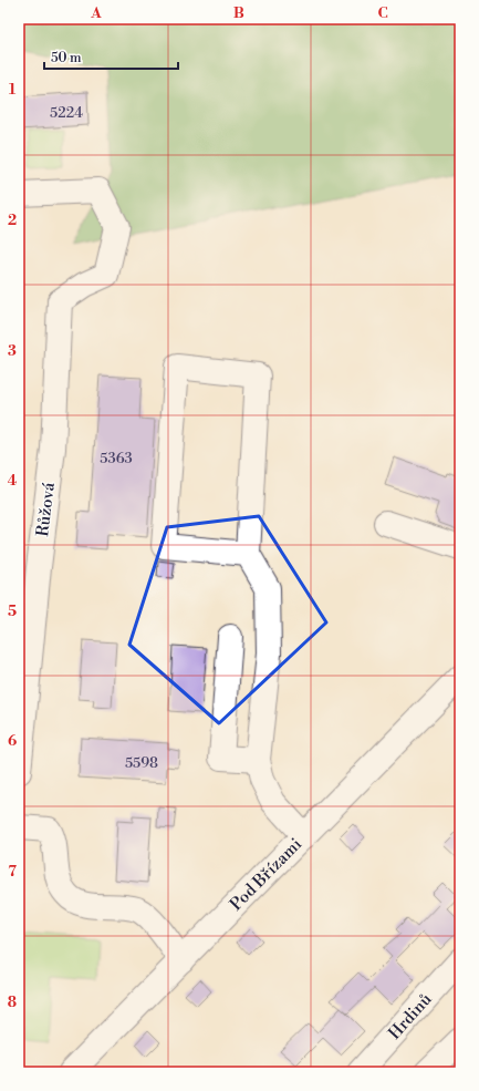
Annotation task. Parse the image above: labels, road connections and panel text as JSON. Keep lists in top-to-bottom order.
{
  "streets": {
    "street": ["Růžová", "Pod Břízami", "Hrdinů"]
  },
  "house_numbers": ["5224", "5363", "5598"],
  "scale_bar": "50 m",
  "grid": {
    "columns": ["A", "B", "C"],
    "rows": [
      "1",
      "2",
      "3",
      "4",
      "5",
      "6",
      "7",
      "8"
    ]
  }
}
